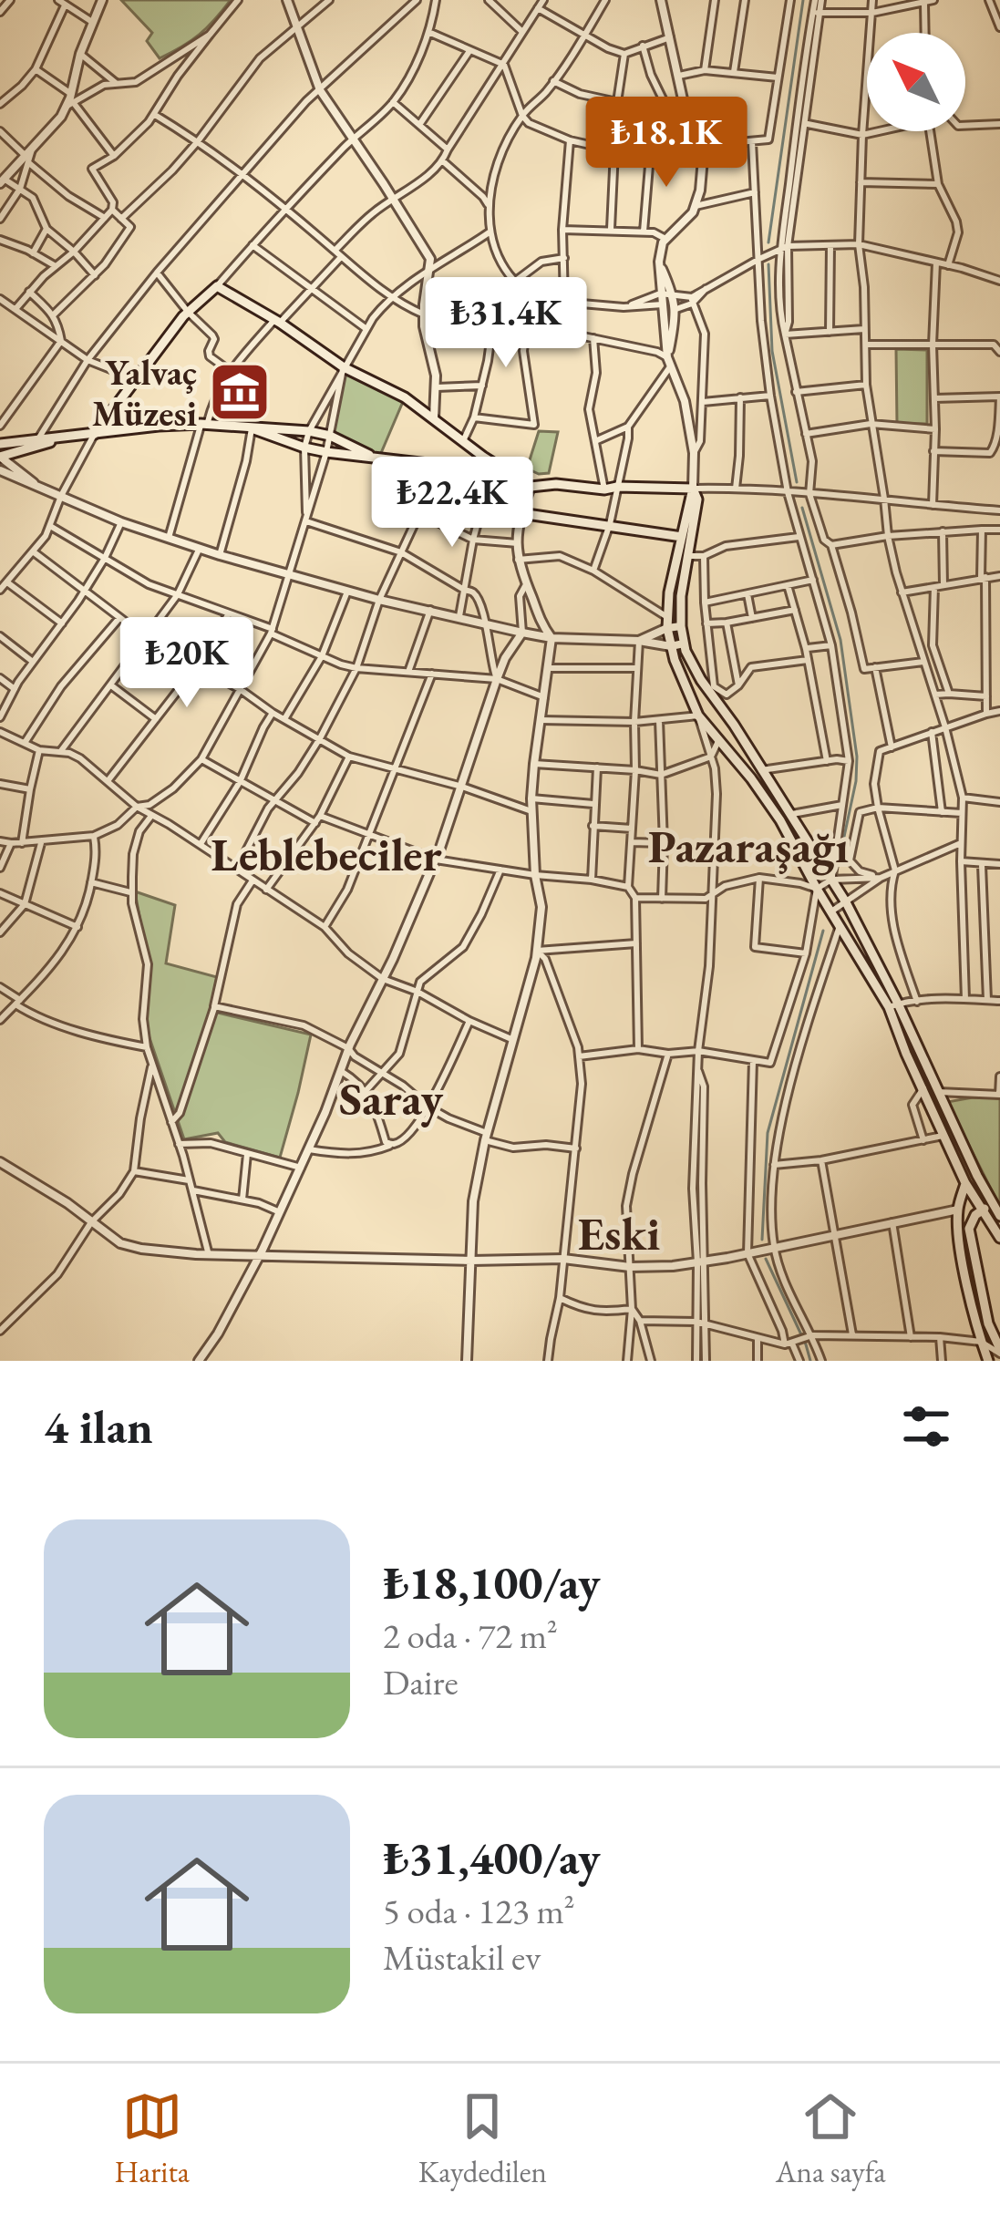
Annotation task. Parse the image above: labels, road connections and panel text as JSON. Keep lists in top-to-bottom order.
{
  "districts": [
    "Pazaraşağı",
    "Leblebeciler",
    "Saray",
    "Eski"
  ],
  "places": {
    "museum": ["Yalvaç Müzesi"]
  },
  "north": "top left",
  "page": {
    "price": [
      "₺18.1K",
      "₺31.4K",
      "₺22.4K",
      "₺20K"
    ],
    "heading": "4 ilan",
    "list": [
      {
        "name": "₺18,100/ay",
        "note": "2 oda · 72 m² · Daire"
      },
      {
        "name": "₺31,400/ay",
        "note": "5 oda · 123 m² · Müstakil ev"
      }
    ],
    "tabs": ["Harita", "Kaydedilen", "Ana sayfa"]
  }
}
